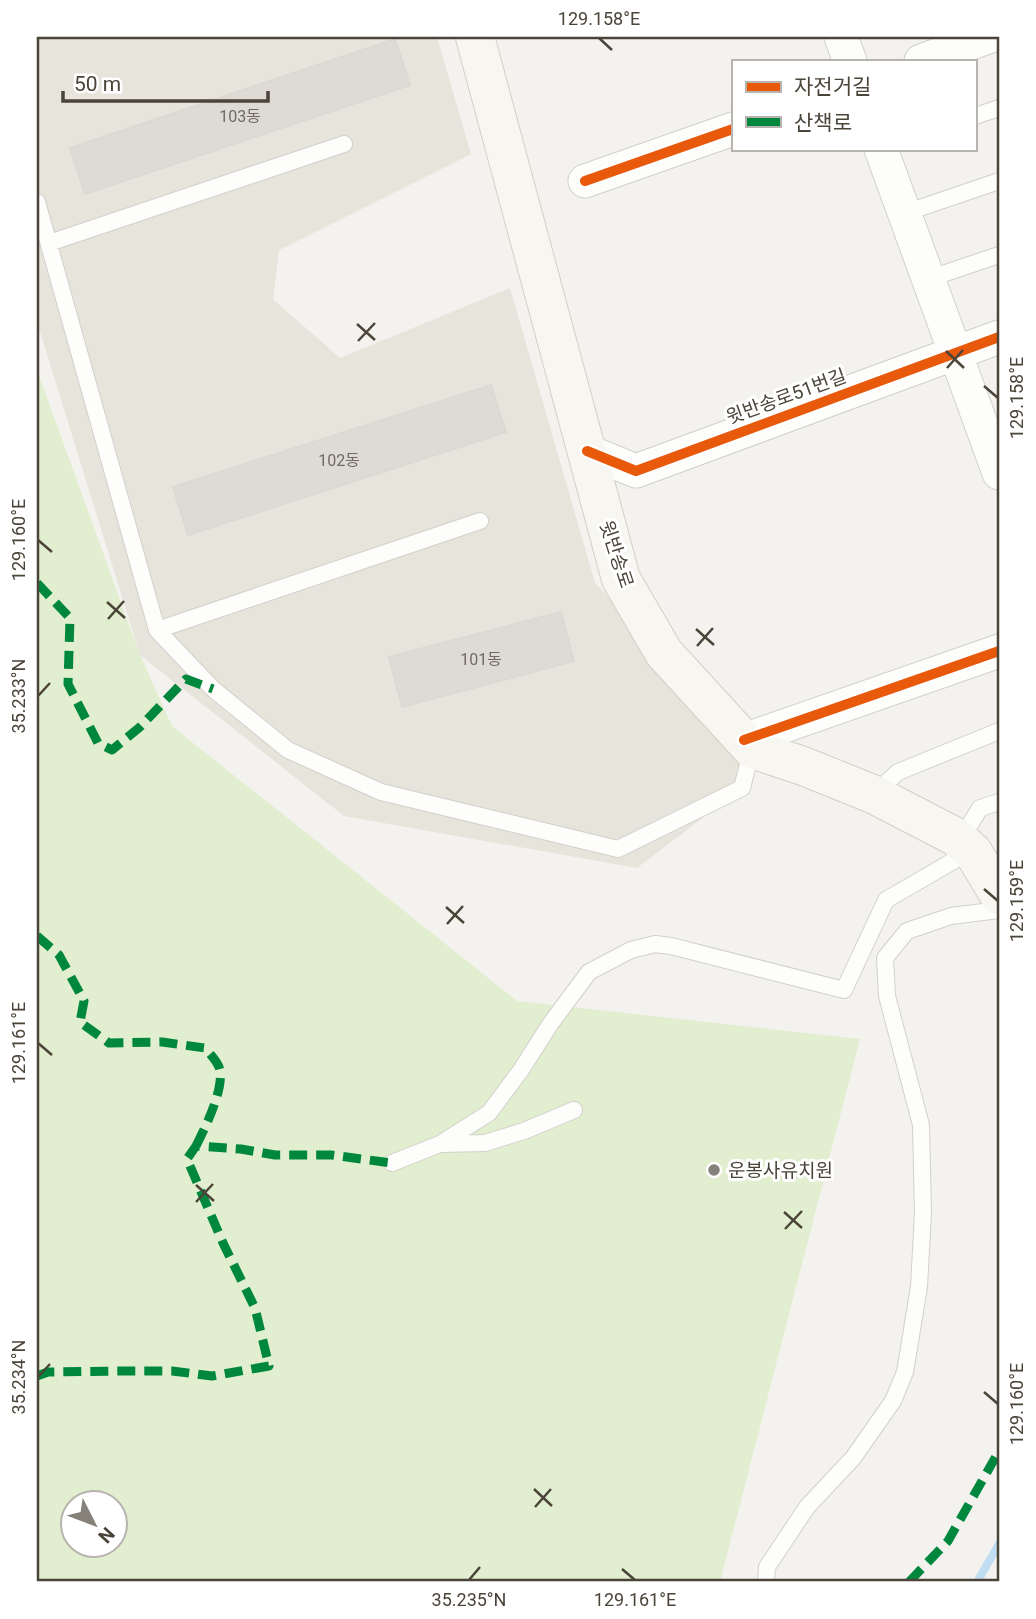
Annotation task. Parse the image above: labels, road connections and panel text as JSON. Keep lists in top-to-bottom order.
{
  "streets": {
    "main road": ["윗반송로"],
    "street": ["윗반송로51번길"]
  },
  "crossings": [
    ["윗반송로51번길", "윗반송로"]
  ],
  "places": ["운봉사유치원"],
  "house_numbers": ["103동", "102동", "101동"],
  "legend": ["자전거길", "산책로"],
  "scale_bar": "50 m",
  "north": "bottom right",
  "coordinates": [
    "129.158°E",
    "129.160°E",
    "35.233°N",
    "129.159°E",
    "129.161°E",
    "35.234°N",
    "35.235°N"
  ]
}
